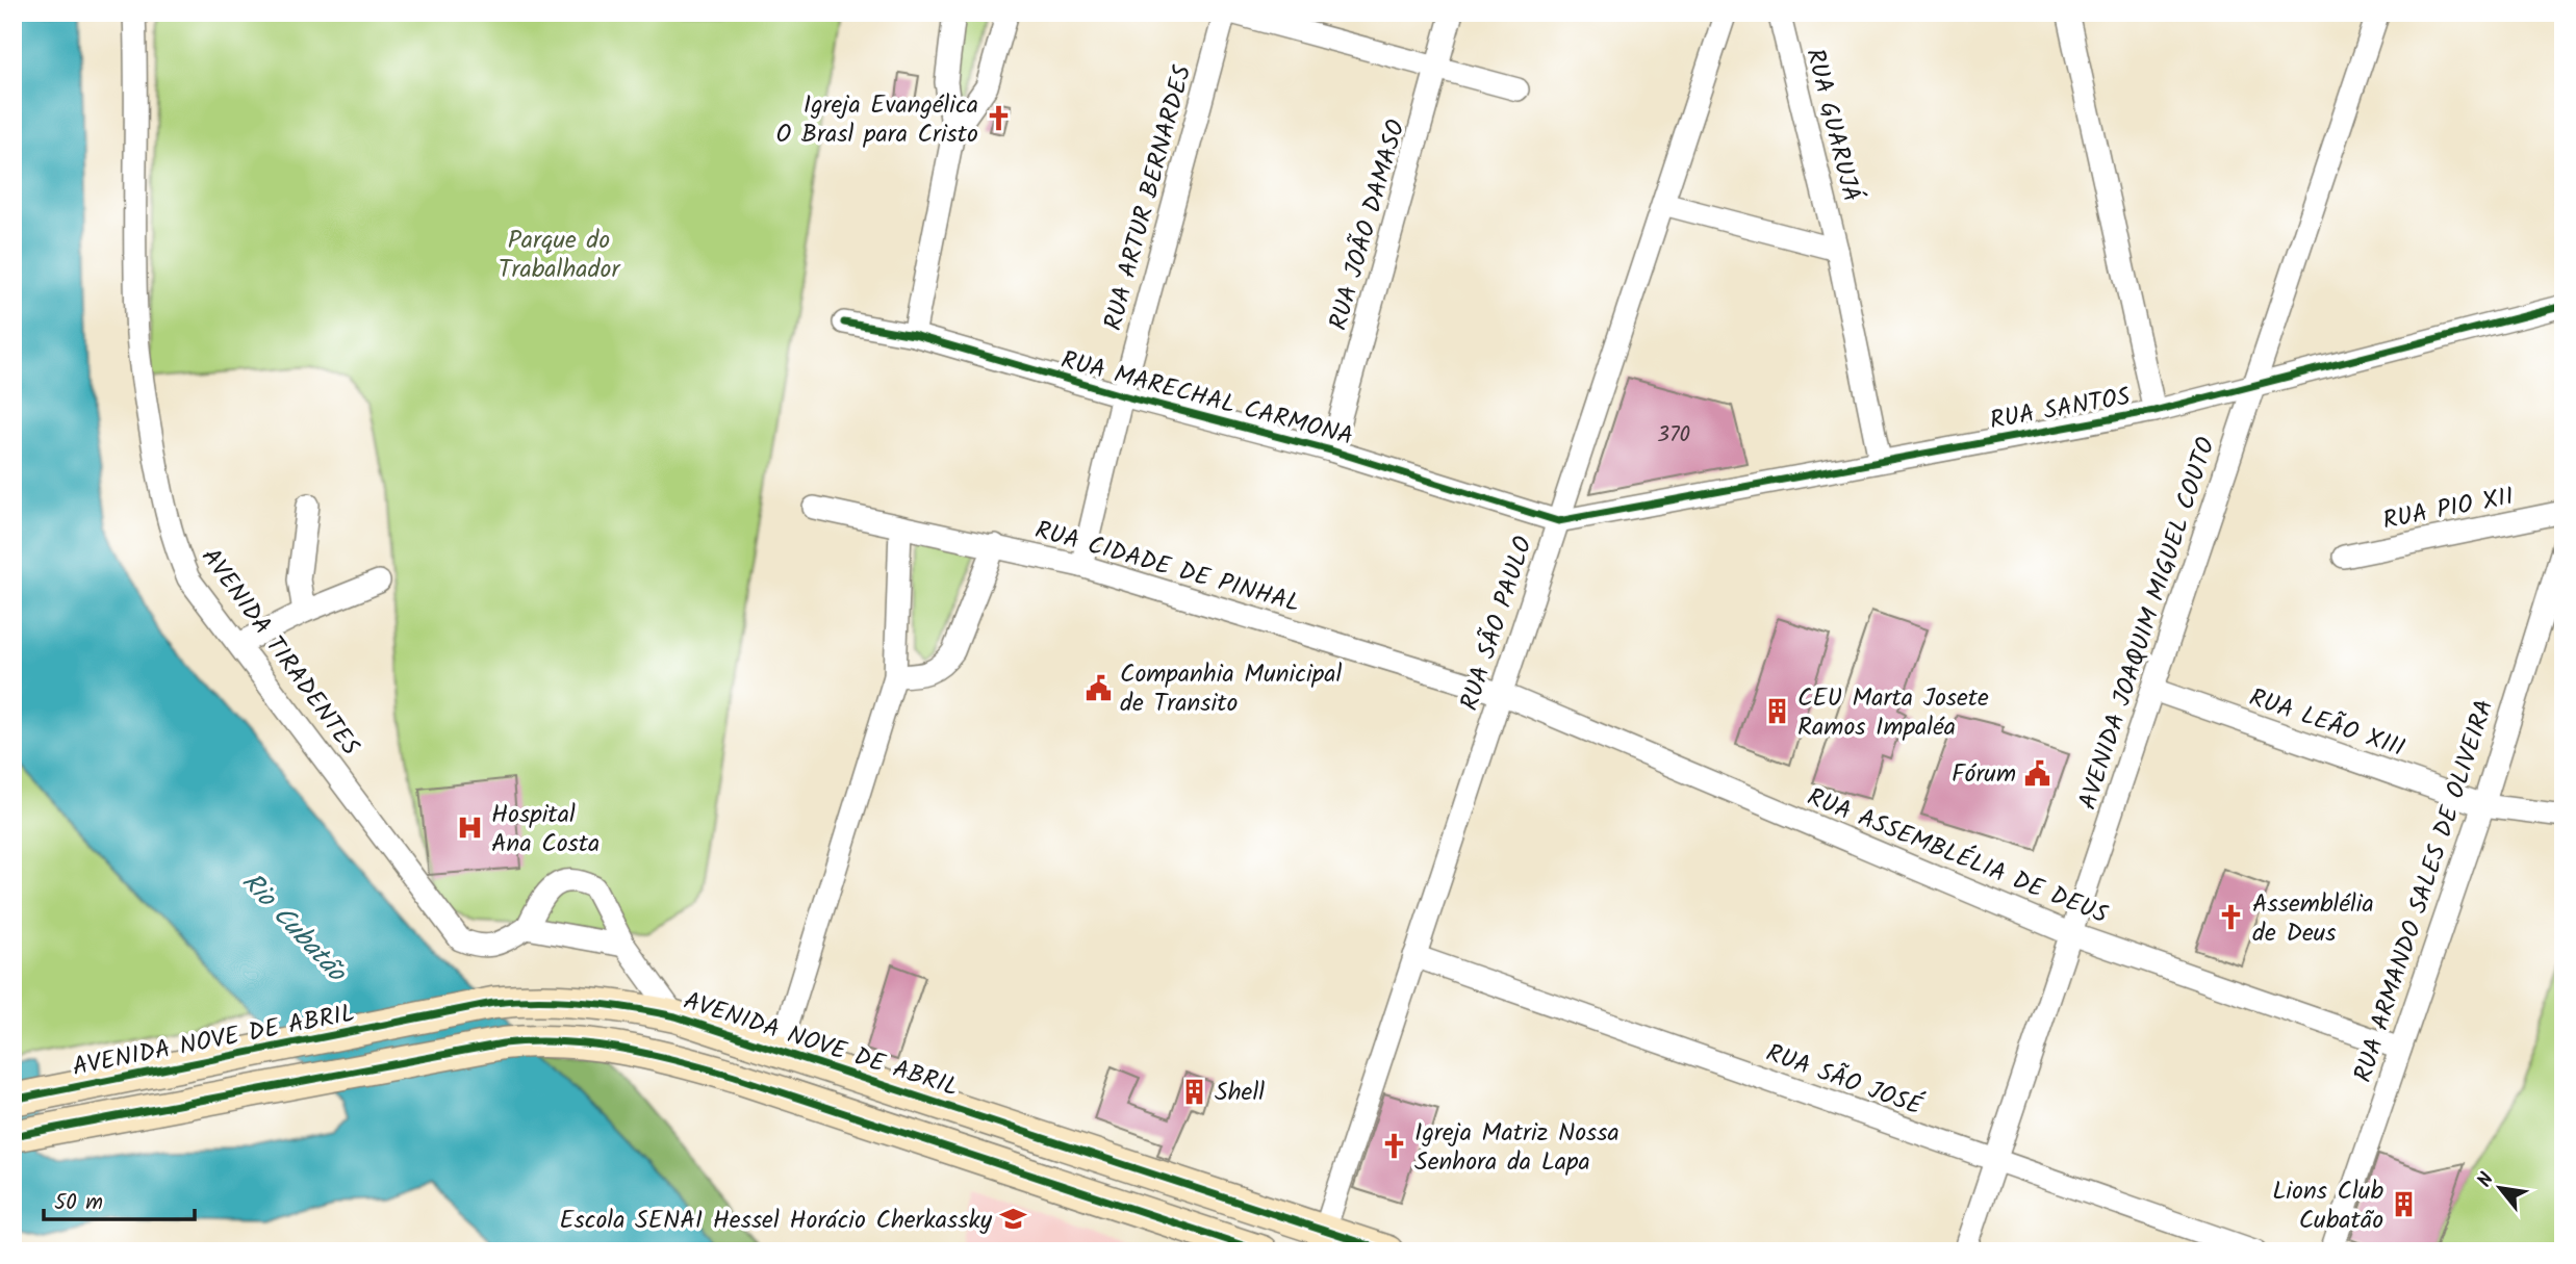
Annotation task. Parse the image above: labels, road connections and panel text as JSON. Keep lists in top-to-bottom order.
{
  "streets": {
    "main road": ["AVENIDA NOVE DE ABRIL"],
    "street": [
      "RUA GUARUJÁ",
      "RUA ARTUR BERNARDES",
      "RUA JOÃO DAMASO",
      "RUA MARECHAL CARMONA",
      "RUA SANTOS",
      "RUA PIO XII",
      "RUA CIDADE DE PINHAL",
      "RUA SÃO PAULO",
      "AVENIDA JOAQUIM MIGUEL COUTO",
      "AVENIDA TIRADENTES",
      "RUA LEÃO XIII",
      "RUA ASSEMBLÉLIA DE DEUS",
      "RUA ARMANDO SALES DE OLIVEIRA",
      "RUA SÃO JOSÉ"
    ]
  },
  "crossings": [
    ["RUA GUARUJÁ", "RUA SANTOS"],
    ["RUA ARTUR BERNARDES", "RUA MARECHAL CARMONA"],
    ["RUA ARTUR BERNARDES", "RUA CIDADE DE PINHAL"],
    ["RUA JOÃO DAMASO", "RUA MARECHAL CARMONA"],
    ["RUA MARECHAL CARMONA", "RUA SANTOS"],
    ["RUA MARECHAL CARMONA", "RUA SÃO PAULO"],
    ["RUA SANTOS", "RUA SÃO PAULO"],
    ["RUA SANTOS", "AVENIDA JOAQUIM MIGUEL COUTO"],
    ["RUA CIDADE DE PINHAL", "RUA SÃO PAULO"],
    ["RUA CIDADE DE PINHAL", "RUA ASSEMBLÉLIA DE DEUS"],
    ["RUA SÃO PAULO", "RUA ASSEMBLÉLIA DE DEUS"],
    ["RUA SÃO PAULO", "AVENIDA NOVE DE ABRIL"],
    ["RUA SÃO PAULO", "RUA SÃO JOSÉ"],
    ["AVENIDA JOAQUIM MIGUEL COUTO", "RUA LEÃO XIII"],
    ["AVENIDA JOAQUIM MIGUEL COUTO", "RUA ASSEMBLÉLIA DE DEUS"],
    ["AVENIDA JOAQUIM MIGUEL COUTO", "RUA SÃO JOSÉ"],
    ["RUA LEÃO XIII", "RUA ARMANDO SALES DE OLIVEIRA"],
    ["RUA ASSEMBLÉLIA DE DEUS", "RUA ARMANDO SALES DE OLIVEIRA"]
  ],
  "water": ["Rio Cubatão"],
  "parks": ["Parque do Trabalhador"],
  "places": {
    "church": ["Igreja Evangélica O Brasl para Cristo", "Assemblélia de Deus", "Igreja Matriz Nossa Senhora da Lapa"],
    "public building": ["Companhia Municipal de Transito", "Fórum"],
    "building": ["CEU Marta Josete Ramos Impaléa", "Shell", "Lions Club Cubatão"],
    "hospital": ["Hospital Ana Costa"],
    "school or university": ["Escola SENAI Hessel Horácio Cherkassky"]
  },
  "house_numbers": ["370"],
  "scale_bar": "50 m",
  "north": "top left"
}
